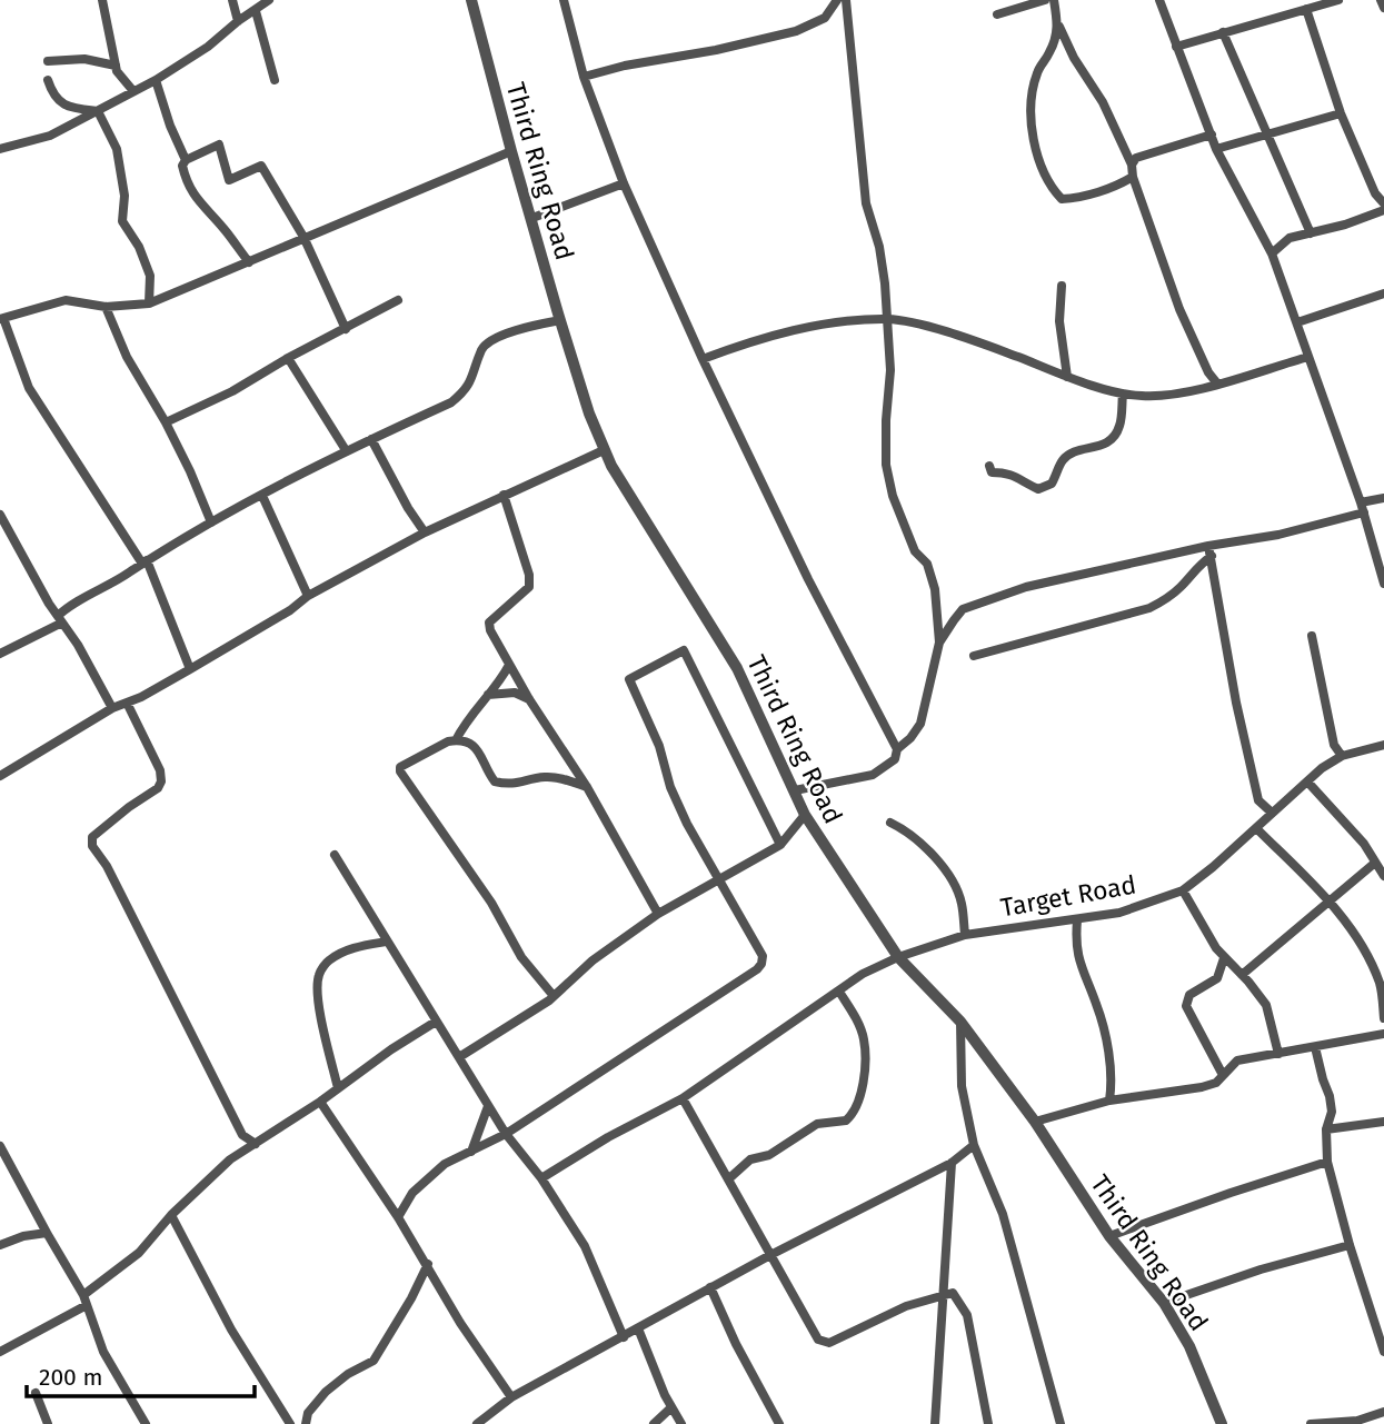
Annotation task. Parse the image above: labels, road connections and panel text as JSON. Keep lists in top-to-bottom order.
{
  "streets": {
    "street": ["Third Ring Road", "Target Road"]
  },
  "crossings": [
    ["Third Ring Road", "Target Road"]
  ],
  "scale_bar": "200 m"
}
